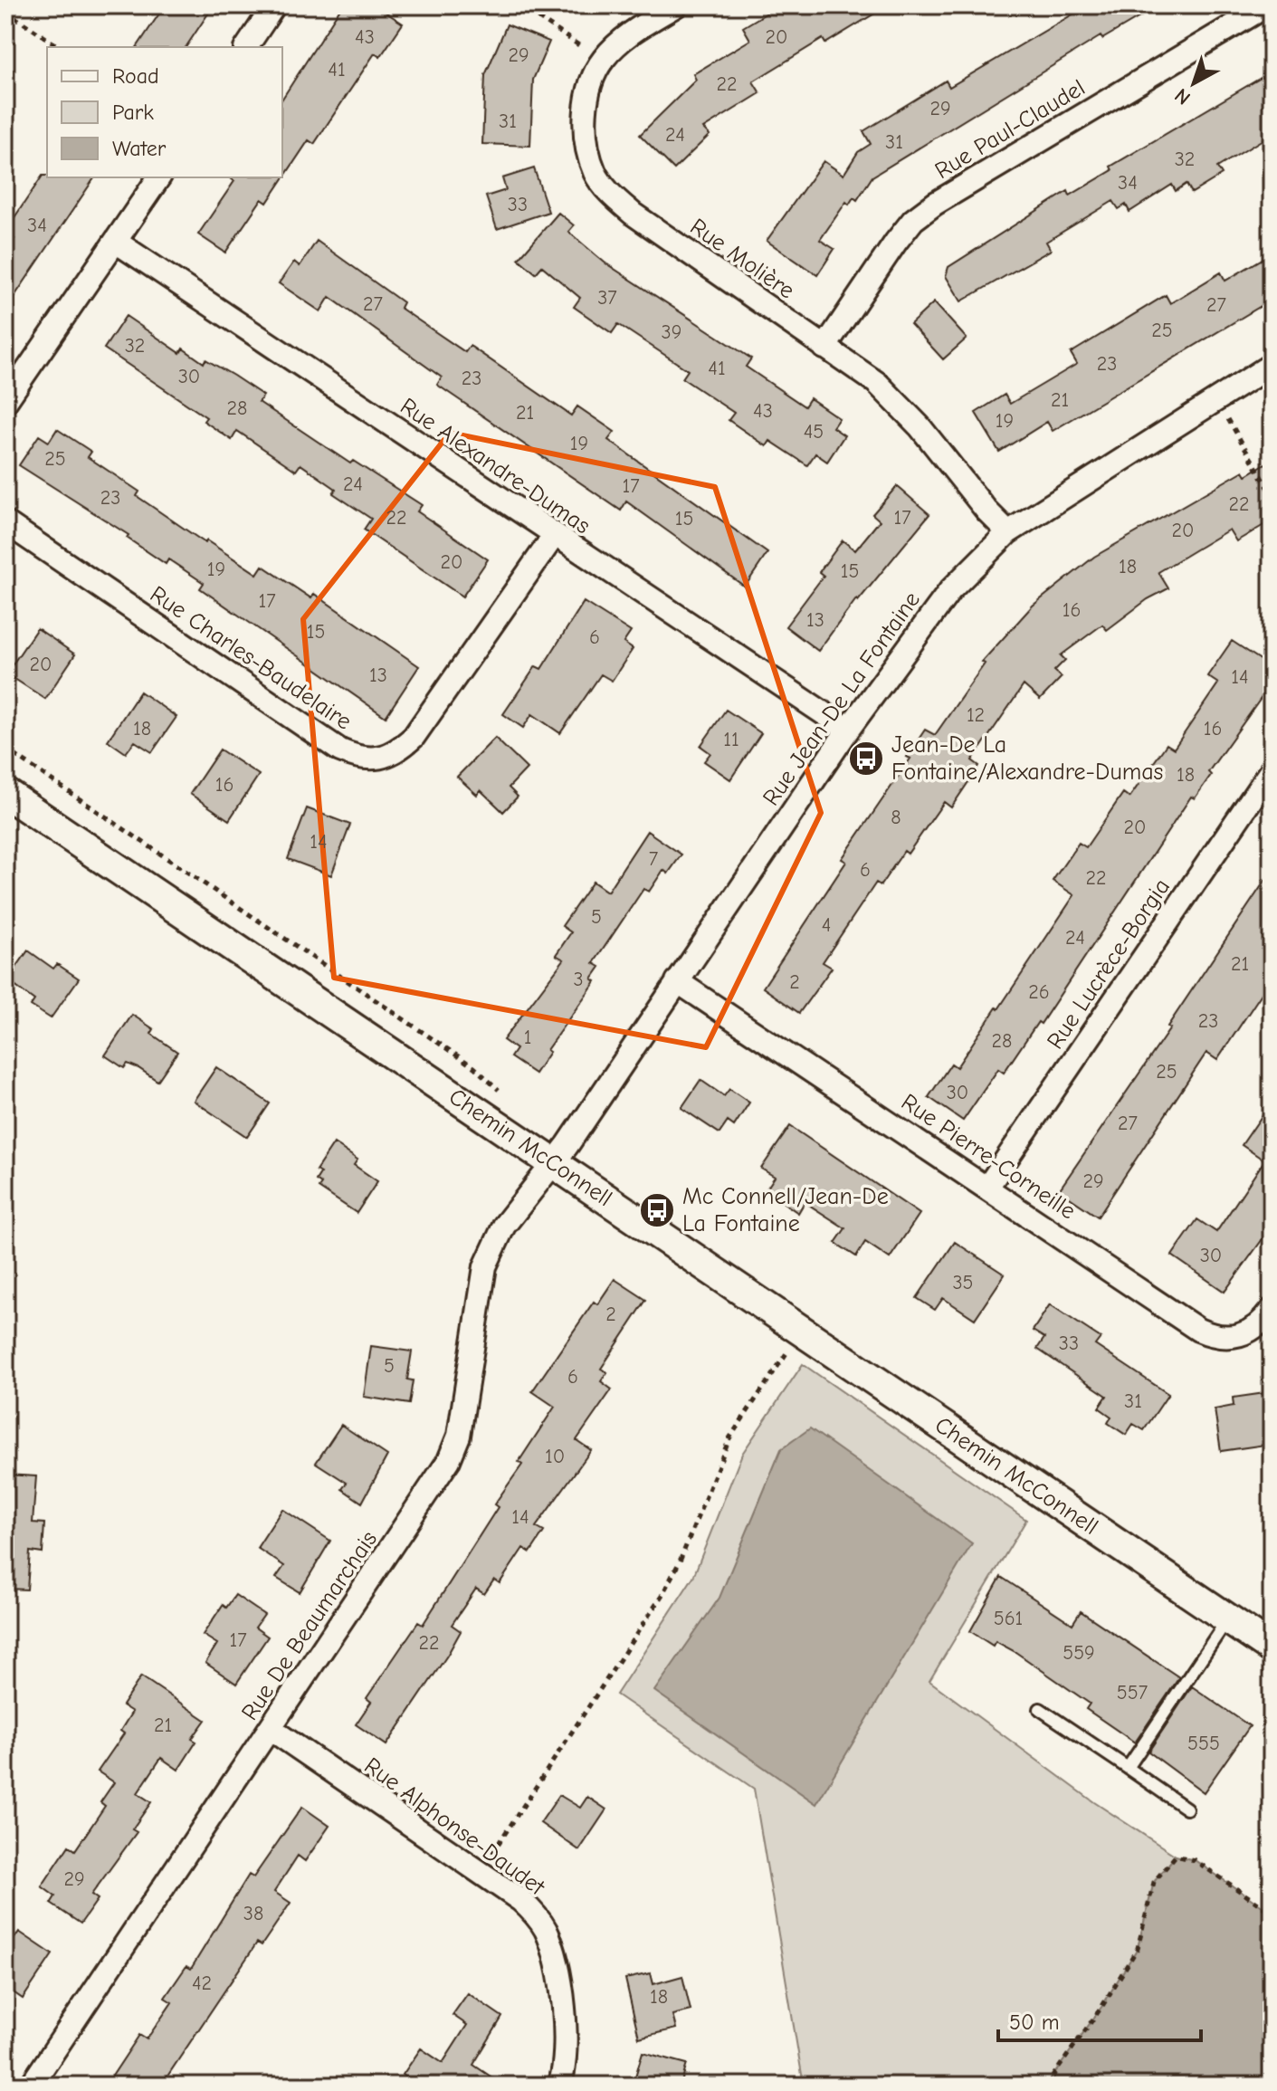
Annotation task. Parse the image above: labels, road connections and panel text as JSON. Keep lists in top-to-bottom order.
{
  "streets": {
    "street": [
      "Rue Paul-Claudel",
      "Rue Molière",
      "Rue Alexandre-Dumas",
      "Rue Charles-Baudelaire",
      "Rue Jean-De La Fontaine",
      "Rue Lucrèce-Borgia",
      "Chemin McConnell",
      "Rue Pierre-Corneille",
      "Rue De Beaumarchais",
      "Rue Alphonse-Daudet"
    ]
  },
  "crossings": [
    ["Rue Paul-Claudel", "Rue Molière"],
    ["Rue Molière", "Rue Jean-De La Fontaine"],
    ["Rue Alexandre-Dumas", "Rue Charles-Baudelaire"],
    ["Rue Alexandre-Dumas", "Rue Jean-De La Fontaine"],
    ["Rue Jean-De La Fontaine", "Chemin McConnell"],
    ["Rue Jean-De La Fontaine", "Rue Pierre-Corneille"],
    ["Rue Jean-De La Fontaine", "Rue De Beaumarchais"],
    ["Rue Lucrèce-Borgia", "Rue Pierre-Corneille"],
    ["Chemin McConnell", "Rue De Beaumarchais"],
    ["Rue De Beaumarchais", "Rue Alphonse-Daudet"]
  ],
  "places": {
    "bus stop": ["Jean-De La Fontaine/Alexandre-Dumas", "Mc Connell/Jean-De La Fontaine"]
  },
  "house_numbers": [
    "43",
    "20",
    "29",
    "41",
    "22",
    "29",
    "31",
    "24",
    "31",
    "32",
    "34",
    "33",
    "34",
    "37",
    "27",
    "27",
    "25",
    "39",
    "32",
    "23",
    "41",
    "30",
    "23",
    "21",
    "28",
    "43",
    "21",
    "19",
    "45",
    "19",
    "25",
    "24",
    "17",
    "23",
    "22",
    "22",
    "17",
    "15",
    "20",
    "20",
    "18",
    "19",
    "15",
    "17",
    "16",
    "13",
    "15",
    "6",
    "20",
    "13",
    "14",
    "12",
    "18",
    "16",
    "11",
    "18",
    "16",
    "8",
    "20",
    "14",
    "7",
    "6",
    "22",
    "5",
    "4",
    "24",
    "21",
    "3",
    "2",
    "26",
    "23",
    "1",
    "28",
    "25",
    "30",
    "27",
    "29",
    "30",
    "35",
    "2",
    "33",
    "5",
    "6",
    "31",
    "10",
    "14",
    "561",
    "17",
    "22",
    "559",
    "557",
    "21",
    "555",
    "29",
    "38",
    "42",
    "18"
  ],
  "legend": ["Road", "Park", "Water"],
  "scale_bar": "50 m",
  "north": "bottom left"
}
